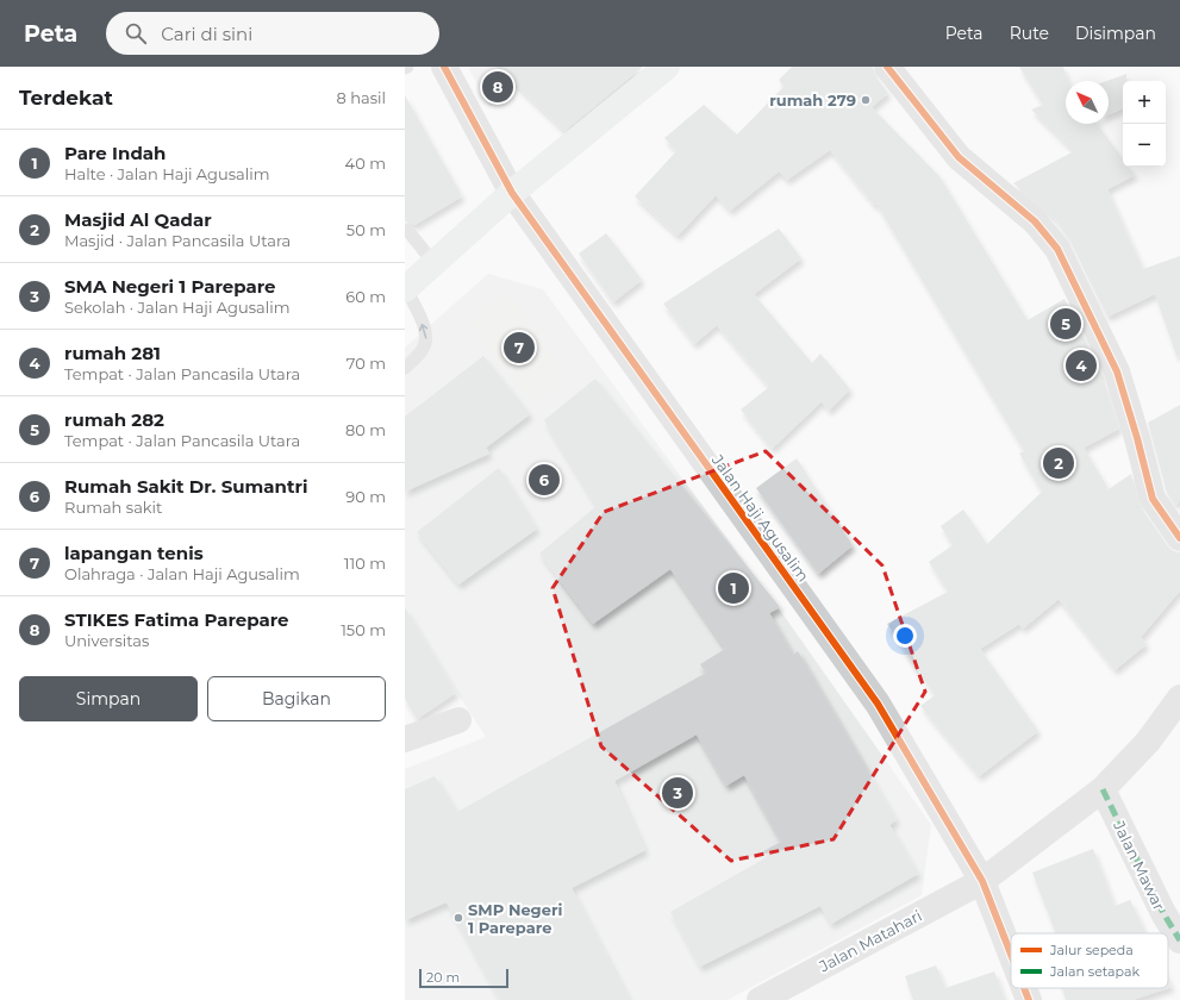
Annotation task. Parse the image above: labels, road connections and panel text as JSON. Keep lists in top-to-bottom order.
{
  "streets": {
    "street": ["Jalan Haji Agusalim", "Jalan Mawar", "Jalan Matahari"]
  },
  "crossings": [
    ["Jalan Haji Agusalim", "Jalan Matahari"],
    ["Jalan Mawar", "Jalan Matahari"]
  ],
  "places": ["rumah 279", "SMP Negeri 1 Parepare"],
  "legend": ["Jalur sepeda", "Jalan setapak"],
  "scale_bar": "20 m",
  "north": "top left",
  "page": {
    "header": "Peta",
    "search": "Cari di sini",
    "nav": ["Peta", "Rute", "Disimpan"],
    "heading": ["Terdekat", "8 hasil"],
    "pins": [
      "8",
      "5",
      "7",
      "4",
      "2",
      "6",
      "1",
      "3"
    ],
    "map_buttons": ["+", "−"],
    "list": [
      {
        "mark": "1",
        "name": "Pare Indah",
        "note": "Halte · Jalan Haji Agusalim",
        "value": "40 m"
      },
      {
        "mark": "2",
        "name": "Masjid Al Qadar",
        "note": "Masjid · Jalan Pancasila Utara",
        "value": "50 m"
      },
      {
        "mark": "3",
        "name": "SMA Negeri 1 Parepare",
        "note": "Sekolah · Jalan Haji Agusalim",
        "value": "60 m"
      },
      {
        "mark": "4",
        "name": "rumah 281",
        "note": "Tempat · Jalan Pancasila Utara",
        "value": "70 m"
      },
      {
        "mark": "5",
        "name": "rumah 282",
        "note": "Tempat · Jalan Pancasila Utara",
        "value": "80 m"
      },
      {
        "mark": "6",
        "name": "Rumah Sakit Dr. Sumantri",
        "note": "Rumah sakit",
        "value": "90 m"
      },
      {
        "mark": "7",
        "name": "lapangan tenis",
        "note": "Olahraga · Jalan Haji Agusalim",
        "value": "110 m"
      },
      {
        "mark": "8",
        "name": "STIKES Fatima Parepare",
        "note": "Universitas",
        "value": "150 m"
      }
    ],
    "buttons": ["Simpan", "Bagikan"],
    "scale": "20 m"
  }
}
